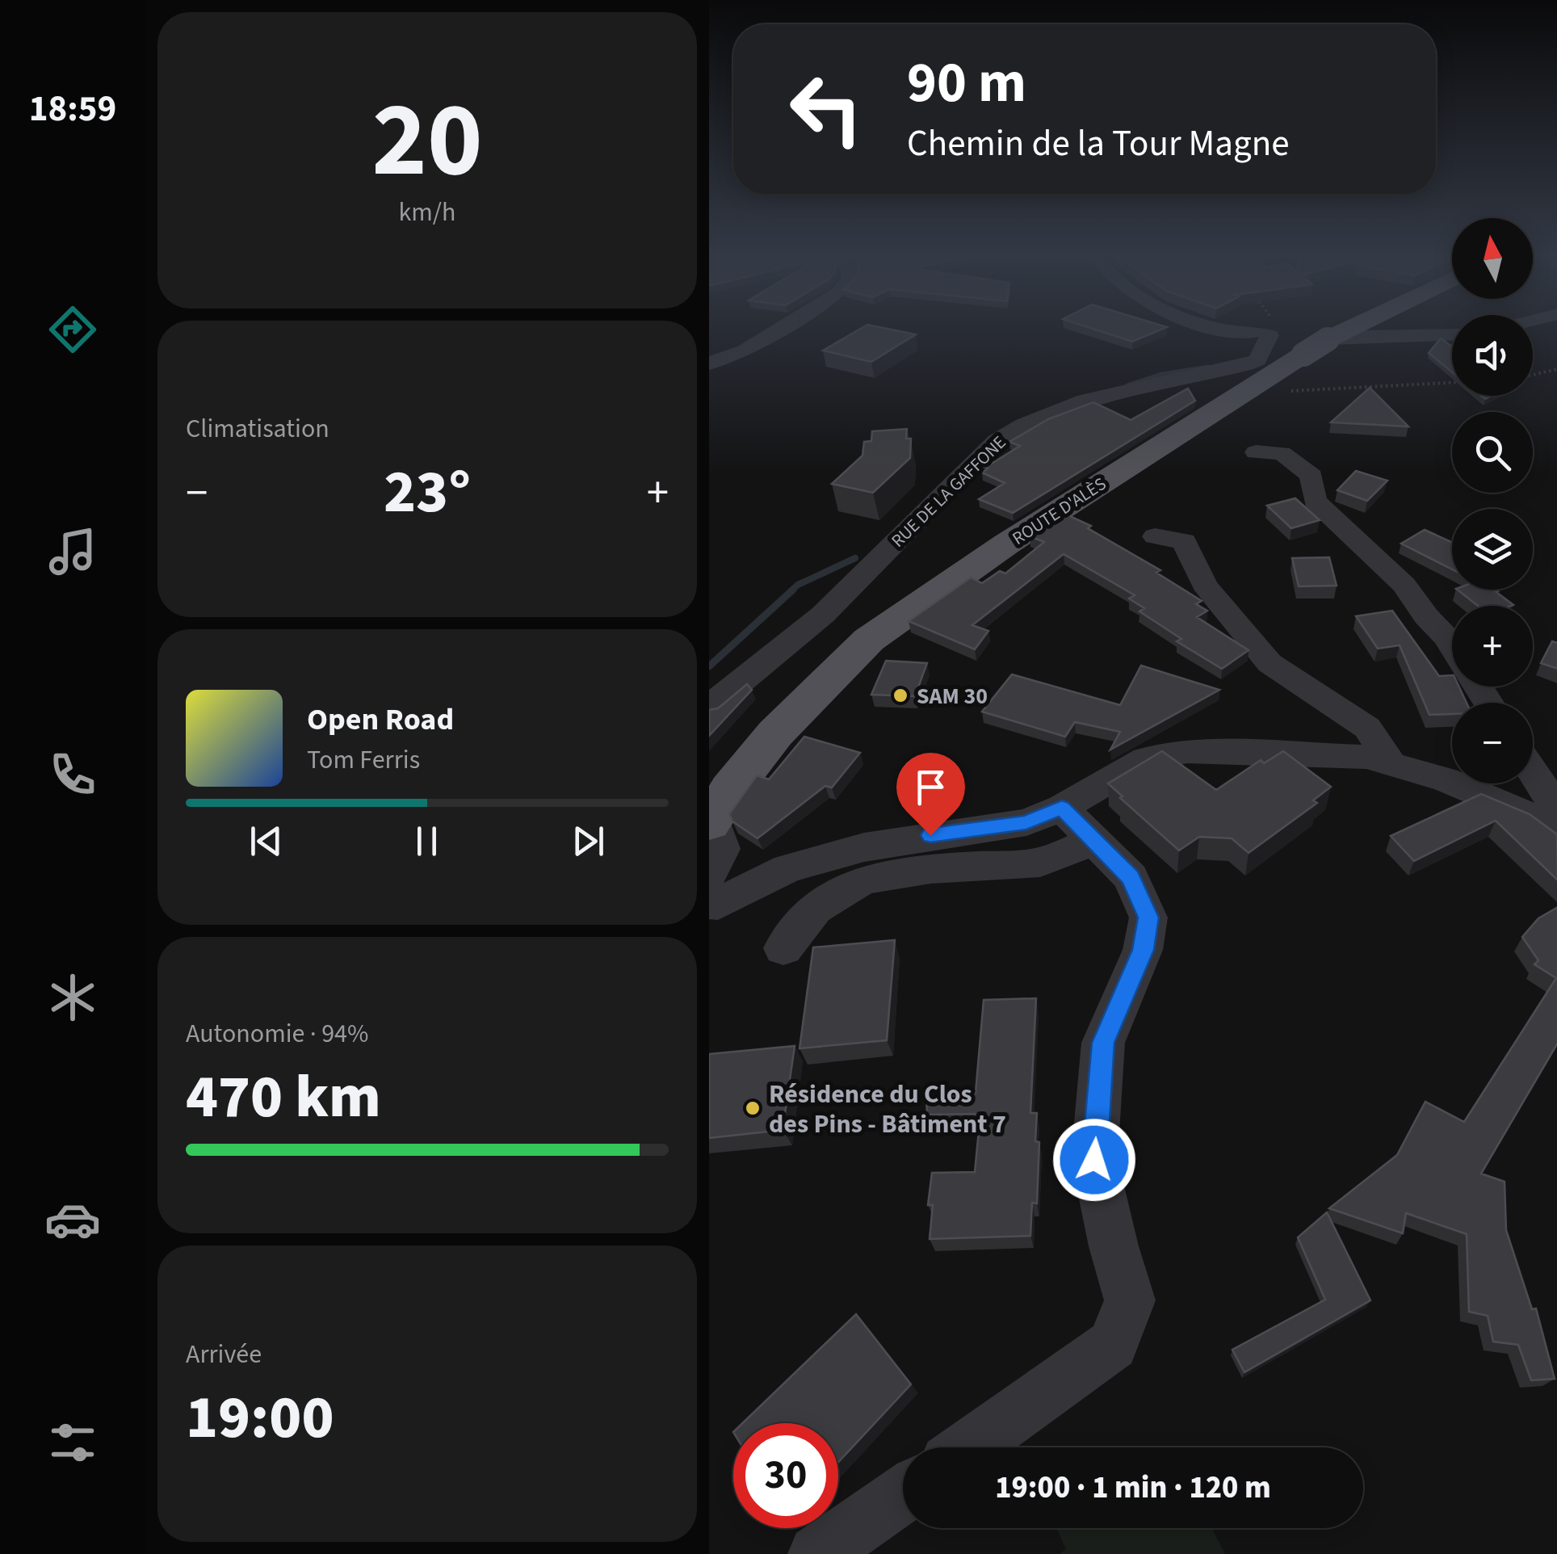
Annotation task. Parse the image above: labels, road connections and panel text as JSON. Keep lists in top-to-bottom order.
{
  "streets": {
    "main road": ["ROUTE D'ALÈS"],
    "street": ["RUE DE LA GAFFONE"]
  },
  "crossings": [
    ["RUE DE LA GAFFONE", "ROUTE D'ALÈS"]
  ],
  "places": ["SAM 30", "Résidence du Clos des Pins - Bâtiment 7"],
  "north": "top",
  "page": {
    "tabs": "18:59",
    "tile": [
      ["20", "km/h"],
      "Climatisation",
      ["Autonomie · 94%", "470 km"],
      ["Arrivée", "19:00"]
    ],
    "turn": ["90 m", "Chemin de la Tour Magne"],
    "map_buttons": ["+", "−"],
    "heat": ["−", "23°", "+"],
    "song": ["Open Road", "Tom Ferris"],
    "limit": "30",
    "trip": "19:00 · 1 min · 120 m"
  }
}
